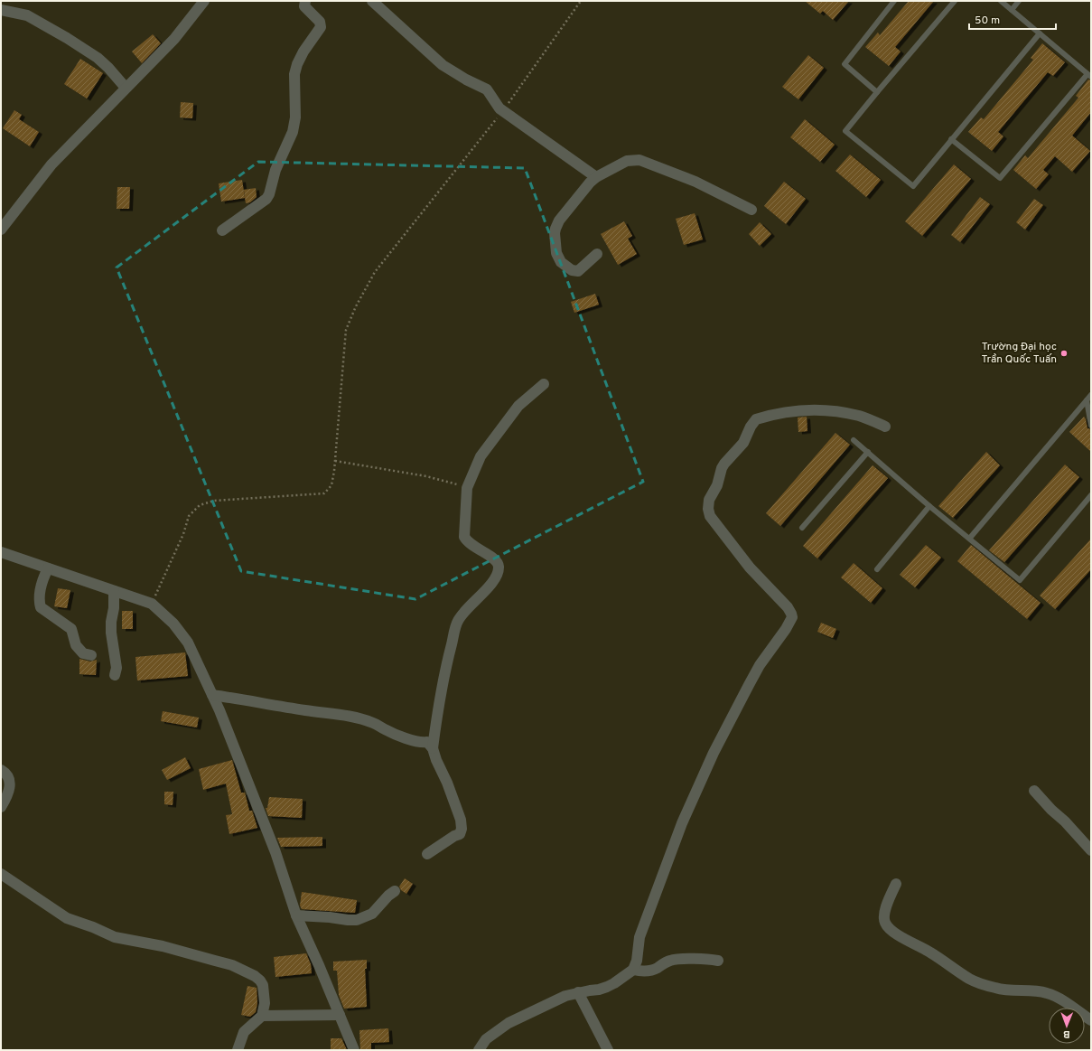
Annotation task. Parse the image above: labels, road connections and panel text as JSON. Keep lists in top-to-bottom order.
{
  "places": ["Trường Đại học Trần Quốc Tuấn"],
  "scale_bar": "50 m",
  "north": "bottom"
}
